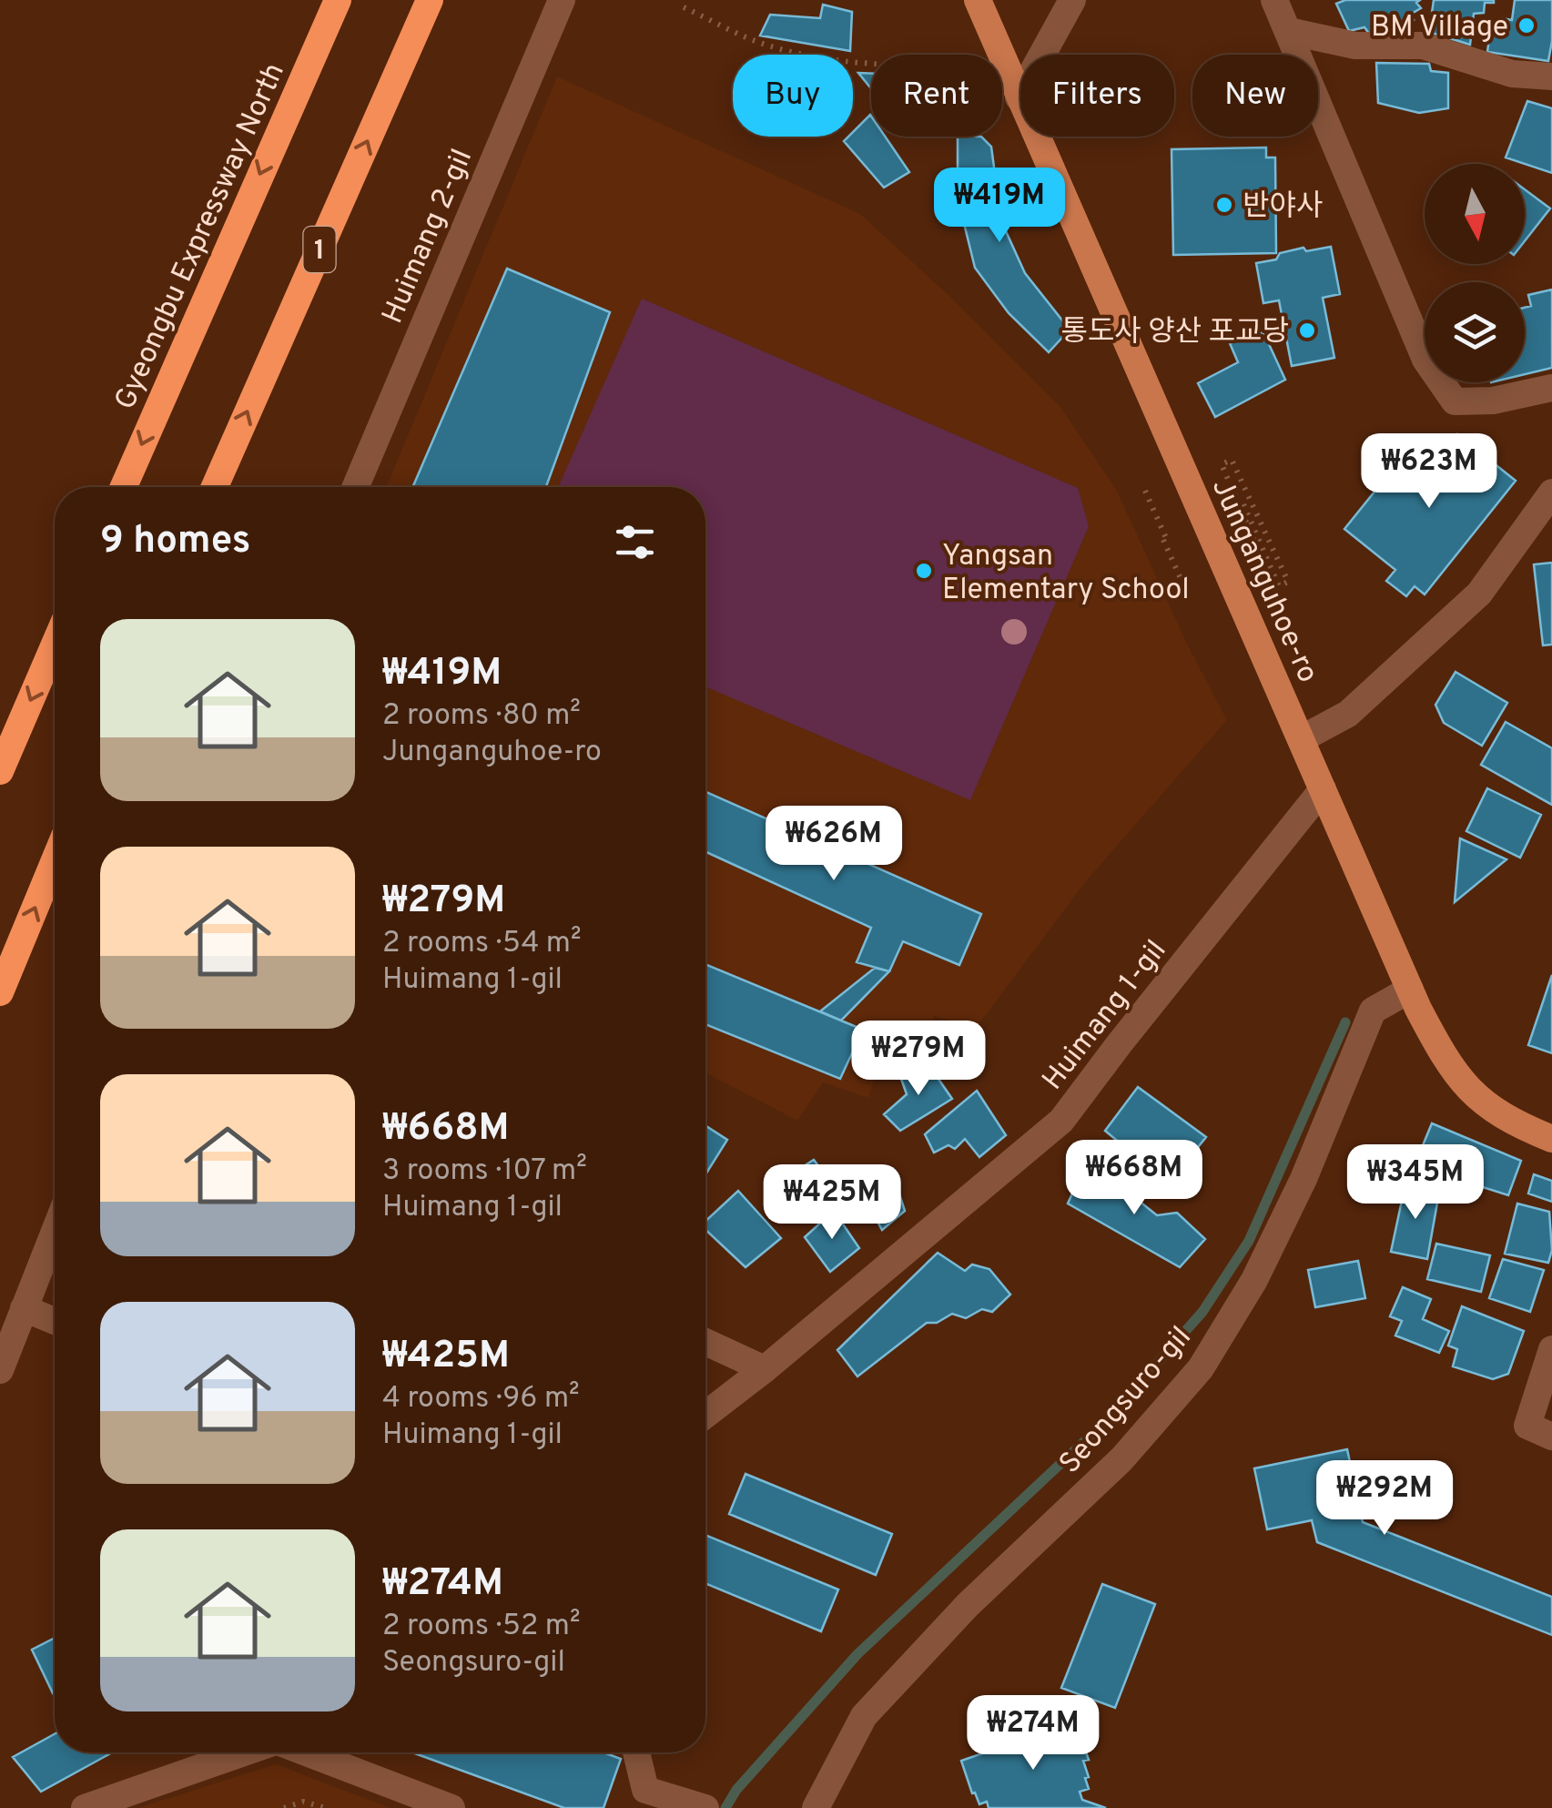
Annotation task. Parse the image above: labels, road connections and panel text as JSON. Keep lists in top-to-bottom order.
{
  "streets": {
    "highway": ["Gyeongbu Expressway North", "1"],
    "main road": ["Junganguhoe-ro"],
    "street": ["Huimang 2-gil", "Huimang 1-gil", "Seongsuro-gil"]
  },
  "crossings": [
    ["Junganguhoe-ro", "Huimang 1-gil"],
    ["Junganguhoe-ro", "Seongsuro-gil"]
  ],
  "places": [
    "BM Village",
    "반야사",
    "통도사 양산 포교당",
    "Yangsan Elementary School"
  ],
  "north": "bottom",
  "page": {
    "chip": [
      "Buy",
      "Rent",
      "Filters",
      "New"
    ],
    "price": [
      "₩419M",
      "₩623M",
      "₩626M",
      "₩279M",
      "₩668M",
      "₩345M",
      "₩425M",
      "₩292M",
      "₩274M"
    ],
    "heading": "9 homes",
    "list": [
      {
        "name": "₩419M",
        "note": "2 rooms · 80 m² · Junganguhoe-ro"
      },
      {
        "name": "₩279M",
        "note": "2 rooms · 54 m² · Huimang 1-gil"
      },
      {
        "name": "₩668M",
        "note": "3 rooms · 107 m² · Huimang 1-gil"
      },
      {
        "name": "₩425M",
        "note": "4 rooms · 96 m² · Huimang 1-gil"
      },
      {
        "name": "₩274M",
        "note": "2 rooms · 52 m² · Seongsuro-gil"
      }
    ]
  }
}
